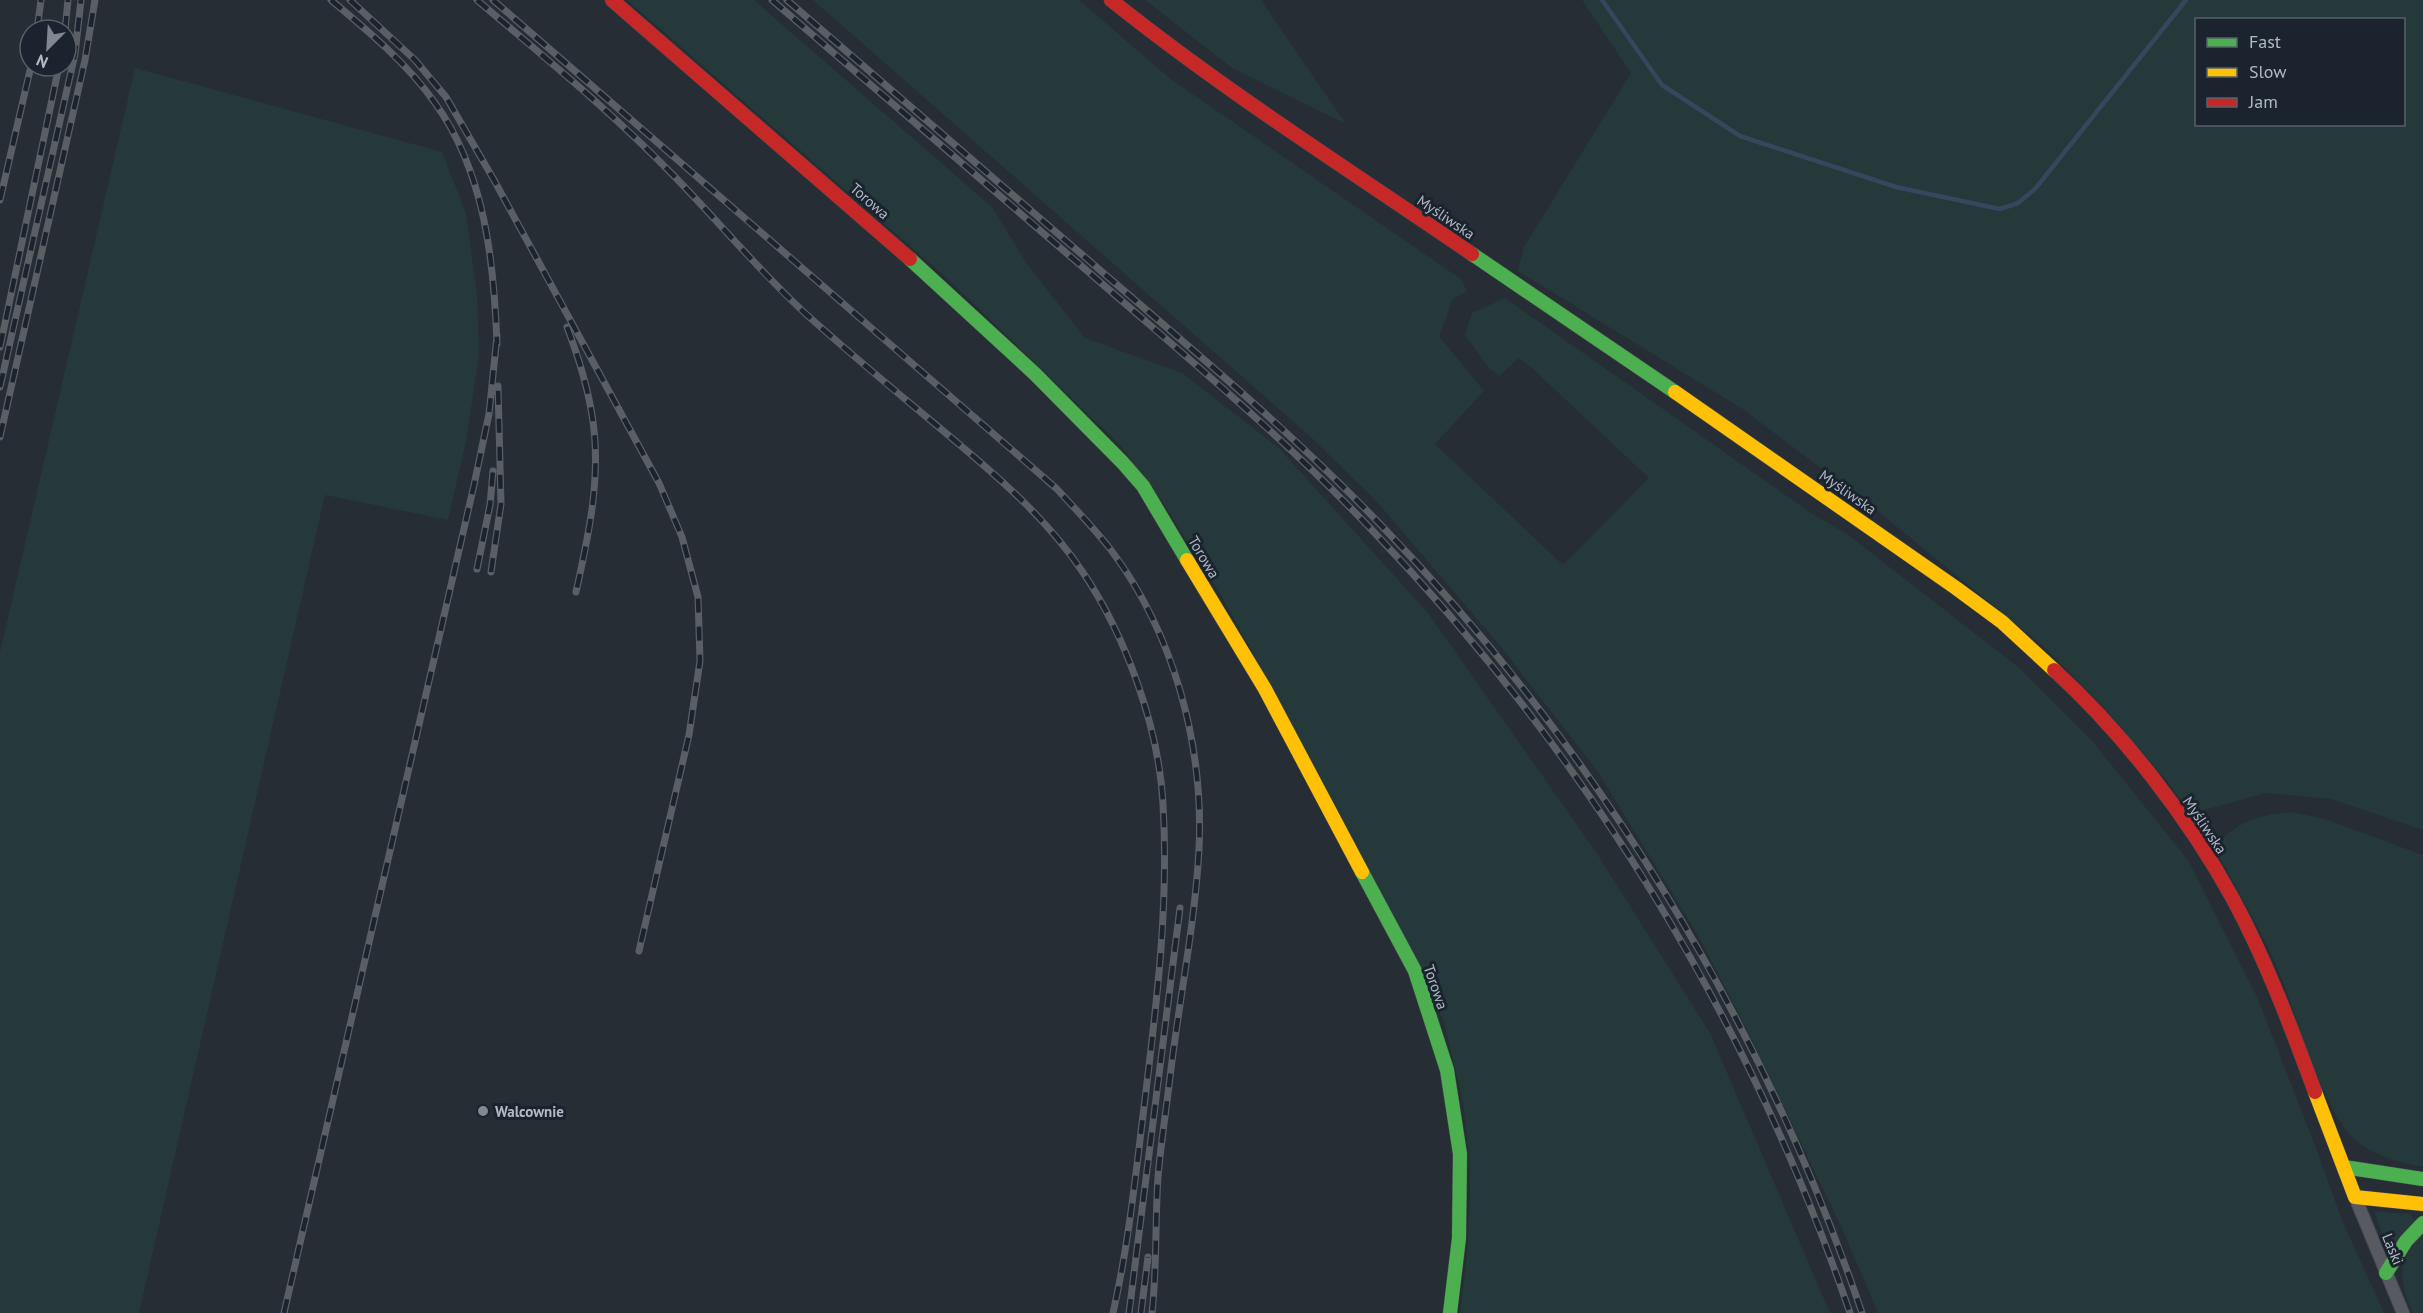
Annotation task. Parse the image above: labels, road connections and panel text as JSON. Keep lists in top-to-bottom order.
{
  "streets": {
    "street": ["Torowa", "Myśliwska", "Laski"]
  },
  "crossings": [
    ["Myśliwska", "Laski"]
  ],
  "places": ["Walcownie"],
  "legend": ["Fast", "Slow", "Jam"],
  "north": "bottom left"
}
